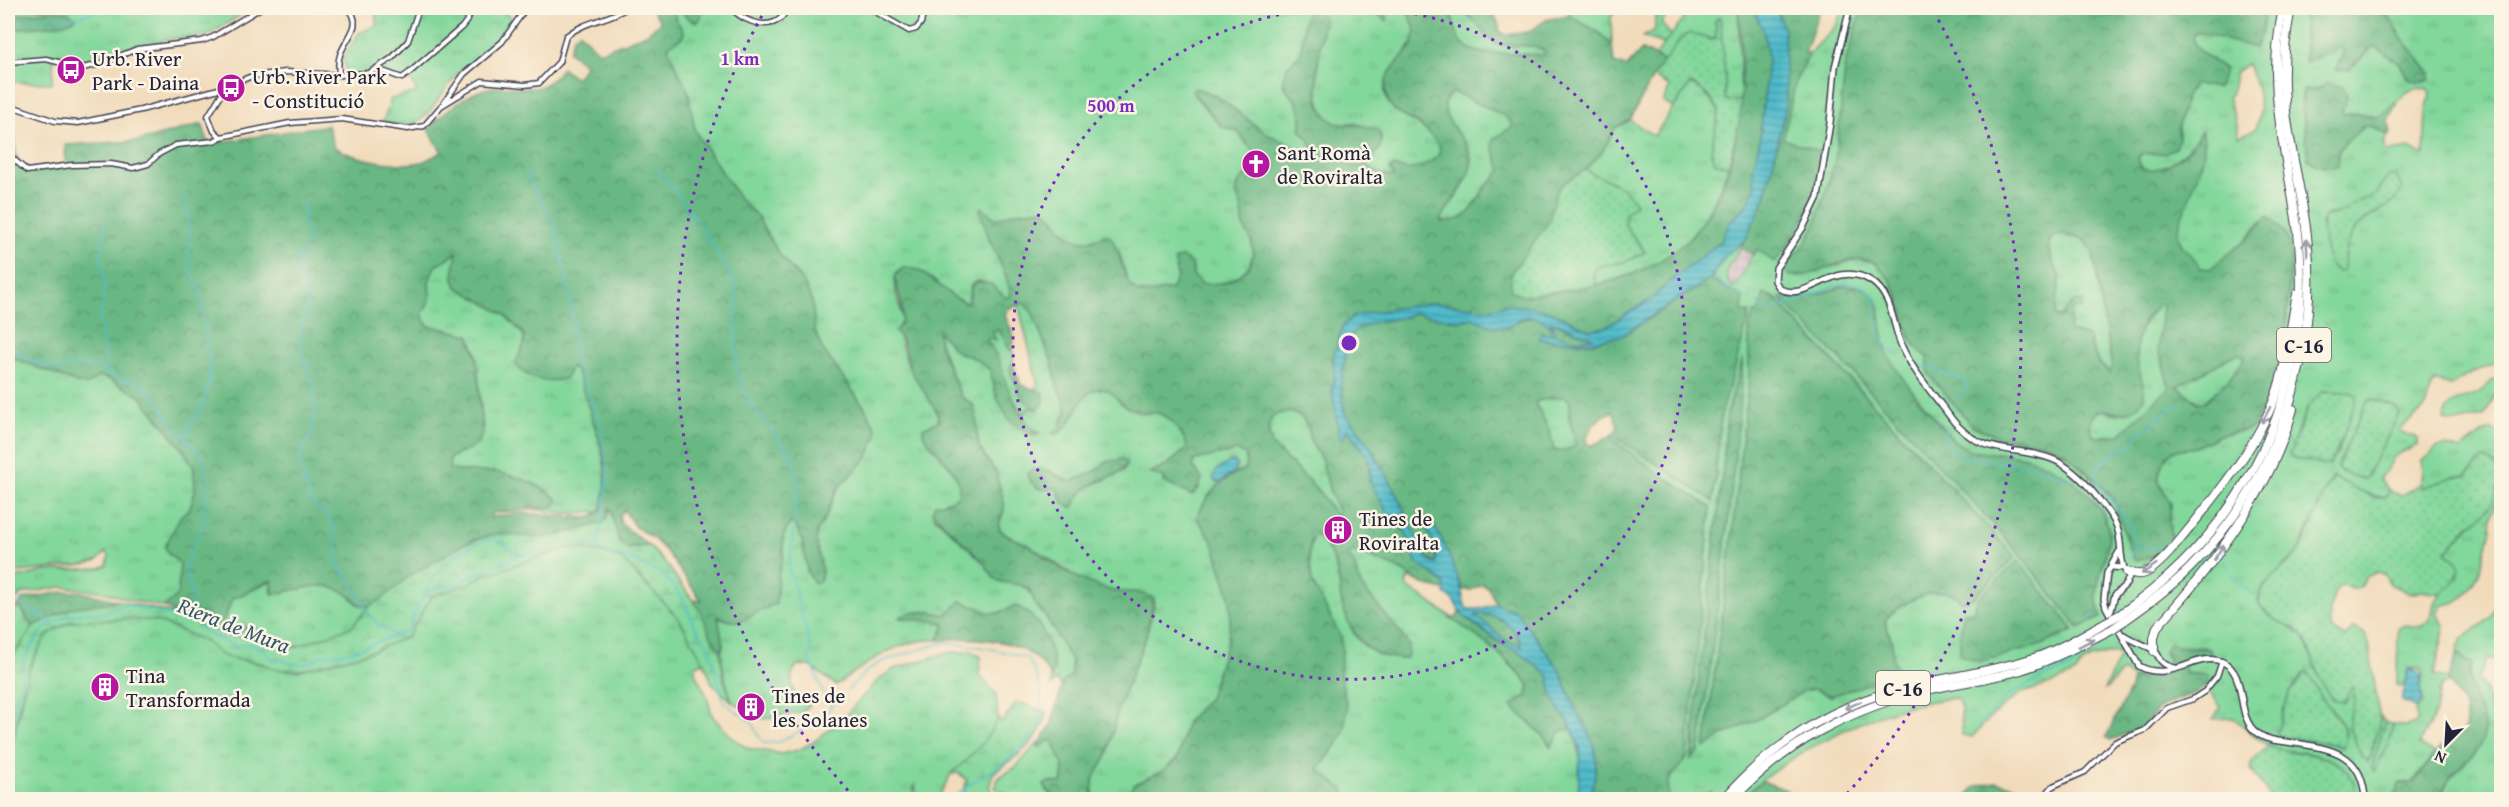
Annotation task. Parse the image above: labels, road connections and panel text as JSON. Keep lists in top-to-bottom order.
{
  "streets": {
    "highway": ["C-16"]
  },
  "water": ["Riera de Mura"],
  "places": {
    "bus stop": ["Urb. River Park - Daina", "Urb. River Park - Constitució"],
    "church": ["Sant Romà de Roviralta"],
    "building": ["Tines de Roviralta", "Tina Transformada", "Tines de les Solanes"]
  },
  "north": "bottom left",
  "rings": ["1 km", "500 m"]
}
